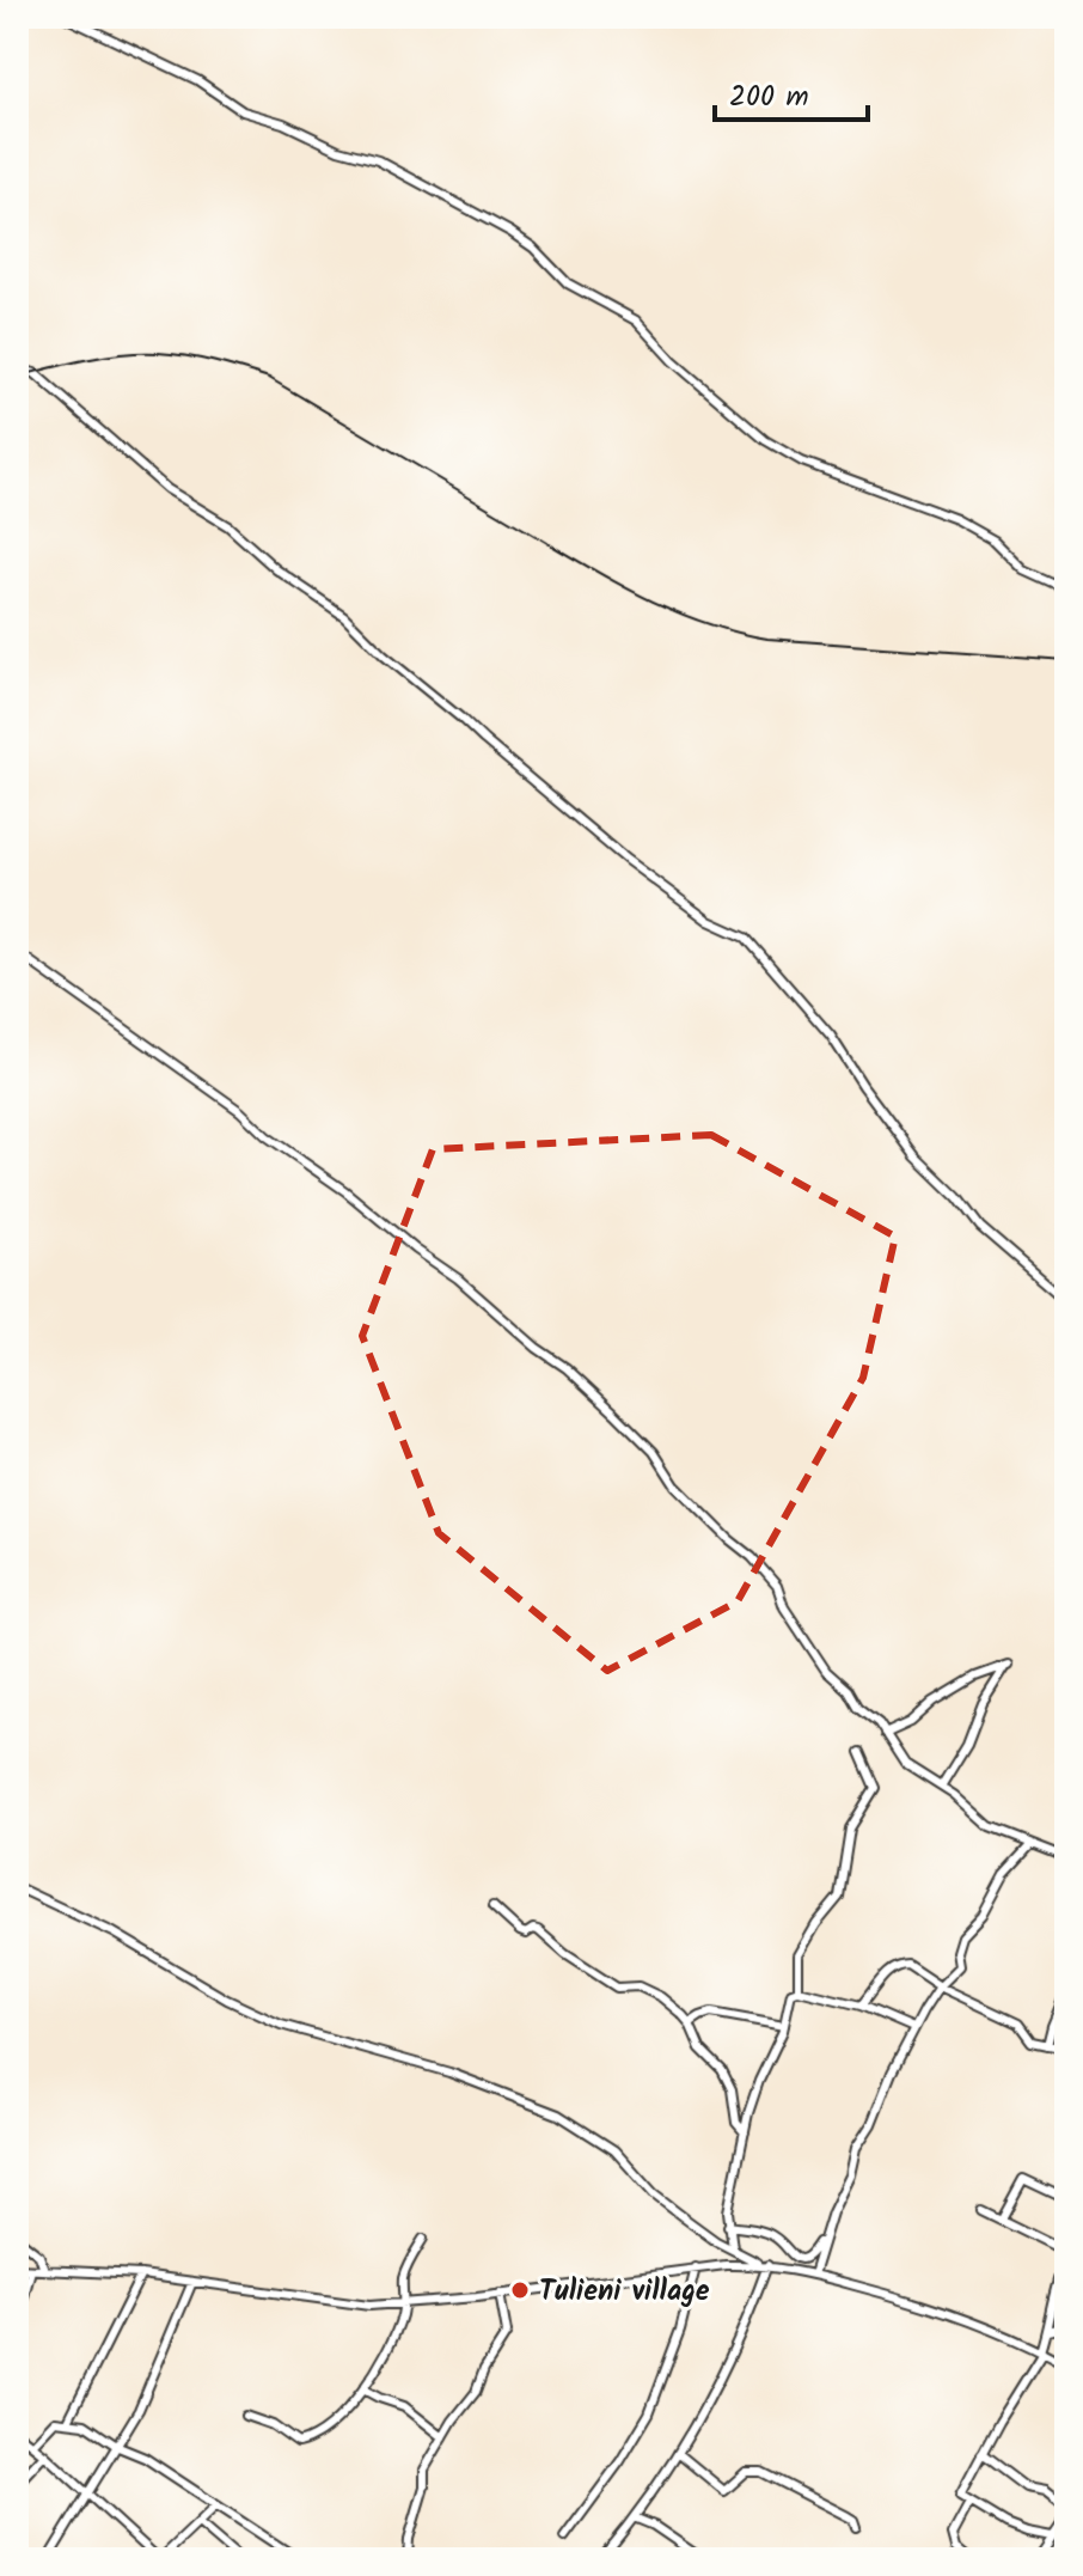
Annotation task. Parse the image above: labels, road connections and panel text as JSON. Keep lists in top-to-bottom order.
{
  "places": ["Tulieni village"],
  "scale_bar": "200 m"
}
